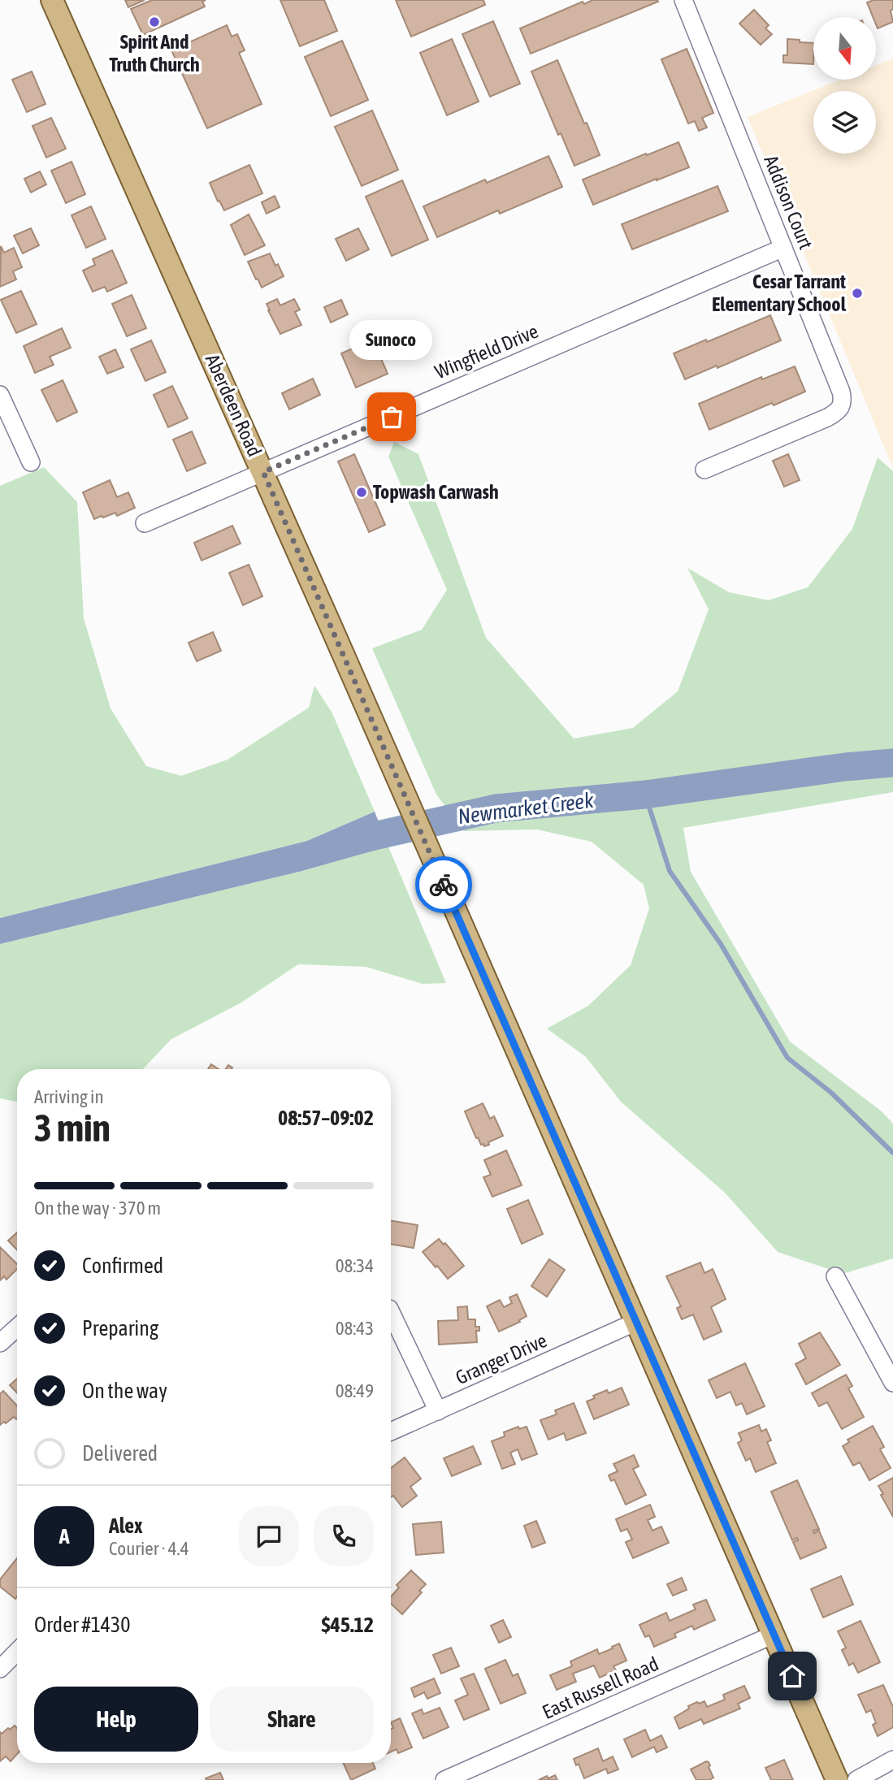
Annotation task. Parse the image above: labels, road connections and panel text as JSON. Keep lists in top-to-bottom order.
{
  "streets": {
    "main road": ["Aberdeen Road"],
    "street": [
      "Addison Court",
      "Wingfield Drive",
      "Granger Drive",
      "East Russell Road"
    ]
  },
  "crossings": [
    ["Addison Court", "Wingfield Drive"],
    ["Wingfield Drive", "Aberdeen Road"],
    ["Aberdeen Road", "Granger Drive"],
    ["Aberdeen Road", "East Russell Road"]
  ],
  "water": ["Newmarket Creek"],
  "places": [
    "Spirit And Truth Church",
    "Cesar Tarrant Elementary School",
    "Sunoco",
    "Topwash Carwash"
  ],
  "north": "bottom",
  "page": {
    "bubble": "Sunoco",
    "heading": ["3 min", "Arriving in", "08:57–09:02"],
    "panel": [
      "Alex",
      "Courier · 4.4",
      "Order #1430",
      "$45.12"
    ],
    "bar": "On the way · 370 m",
    "list": [
      ["Confirmed", "08:34"],
      ["Preparing", "08:43"],
      ["On the way", "08:49"],
      "Delivered"
    ],
    "round": "A",
    "buttons": ["Help", "Share"]
  }
}
